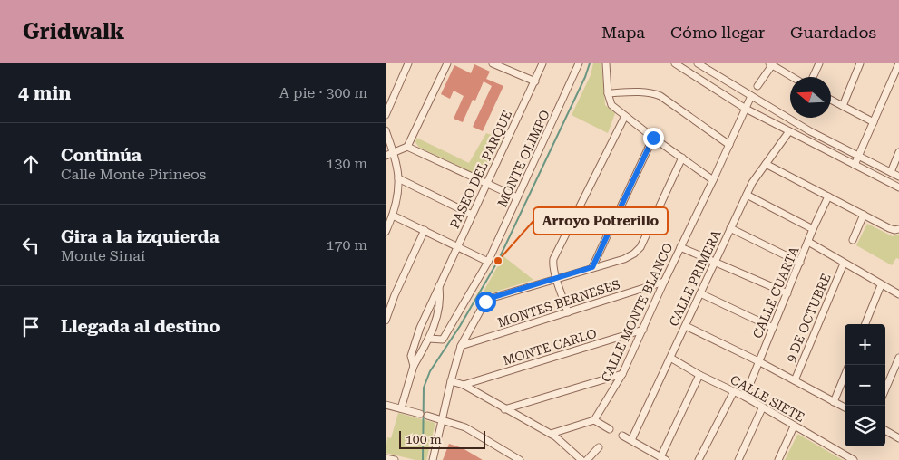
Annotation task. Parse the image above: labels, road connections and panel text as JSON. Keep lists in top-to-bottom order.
{
  "streets": {
    "street": [
      "MONTE OLIMPO",
      "PASEO DEL PARQUE",
      "CALLE PRIMERA",
      "CALLE CUARTA",
      "MONTES BERNESES",
      "CALLE MONTE BLANCO",
      "9 DE OCTUBRE",
      "MONTE CARLO",
      "CALLE SIETE"
    ]
  },
  "crossings": [
    ["MONTE OLIMPO", "PASEO DEL PARQUE"],
    ["CALLE PRIMERA", "CALLE SIETE"],
    ["CALLE CUARTA", "CALLE SIETE"],
    ["MONTES BERNESES", "CALLE MONTE BLANCO"],
    ["CALLE MONTE BLANCO", "MONTE CARLO"]
  ],
  "places": ["Arroyo Potrerillo"],
  "scale_bar": "100 m",
  "north": "left",
  "page": {
    "header": "Gridwalk",
    "nav": ["Mapa", "Cómo llegar", "Guardados"],
    "heading": ["4 min", "A pie · 300 m"],
    "list": [
      ["Continúa", "Calle Monte Pirineos", "130 m"],
      ["Gira a la izquierda", "Monte Sinaí", "170 m"],
      "Llegada al destino"
    ],
    "map_buttons": ["+", "−"],
    "scale": "100 m"
  }
}
